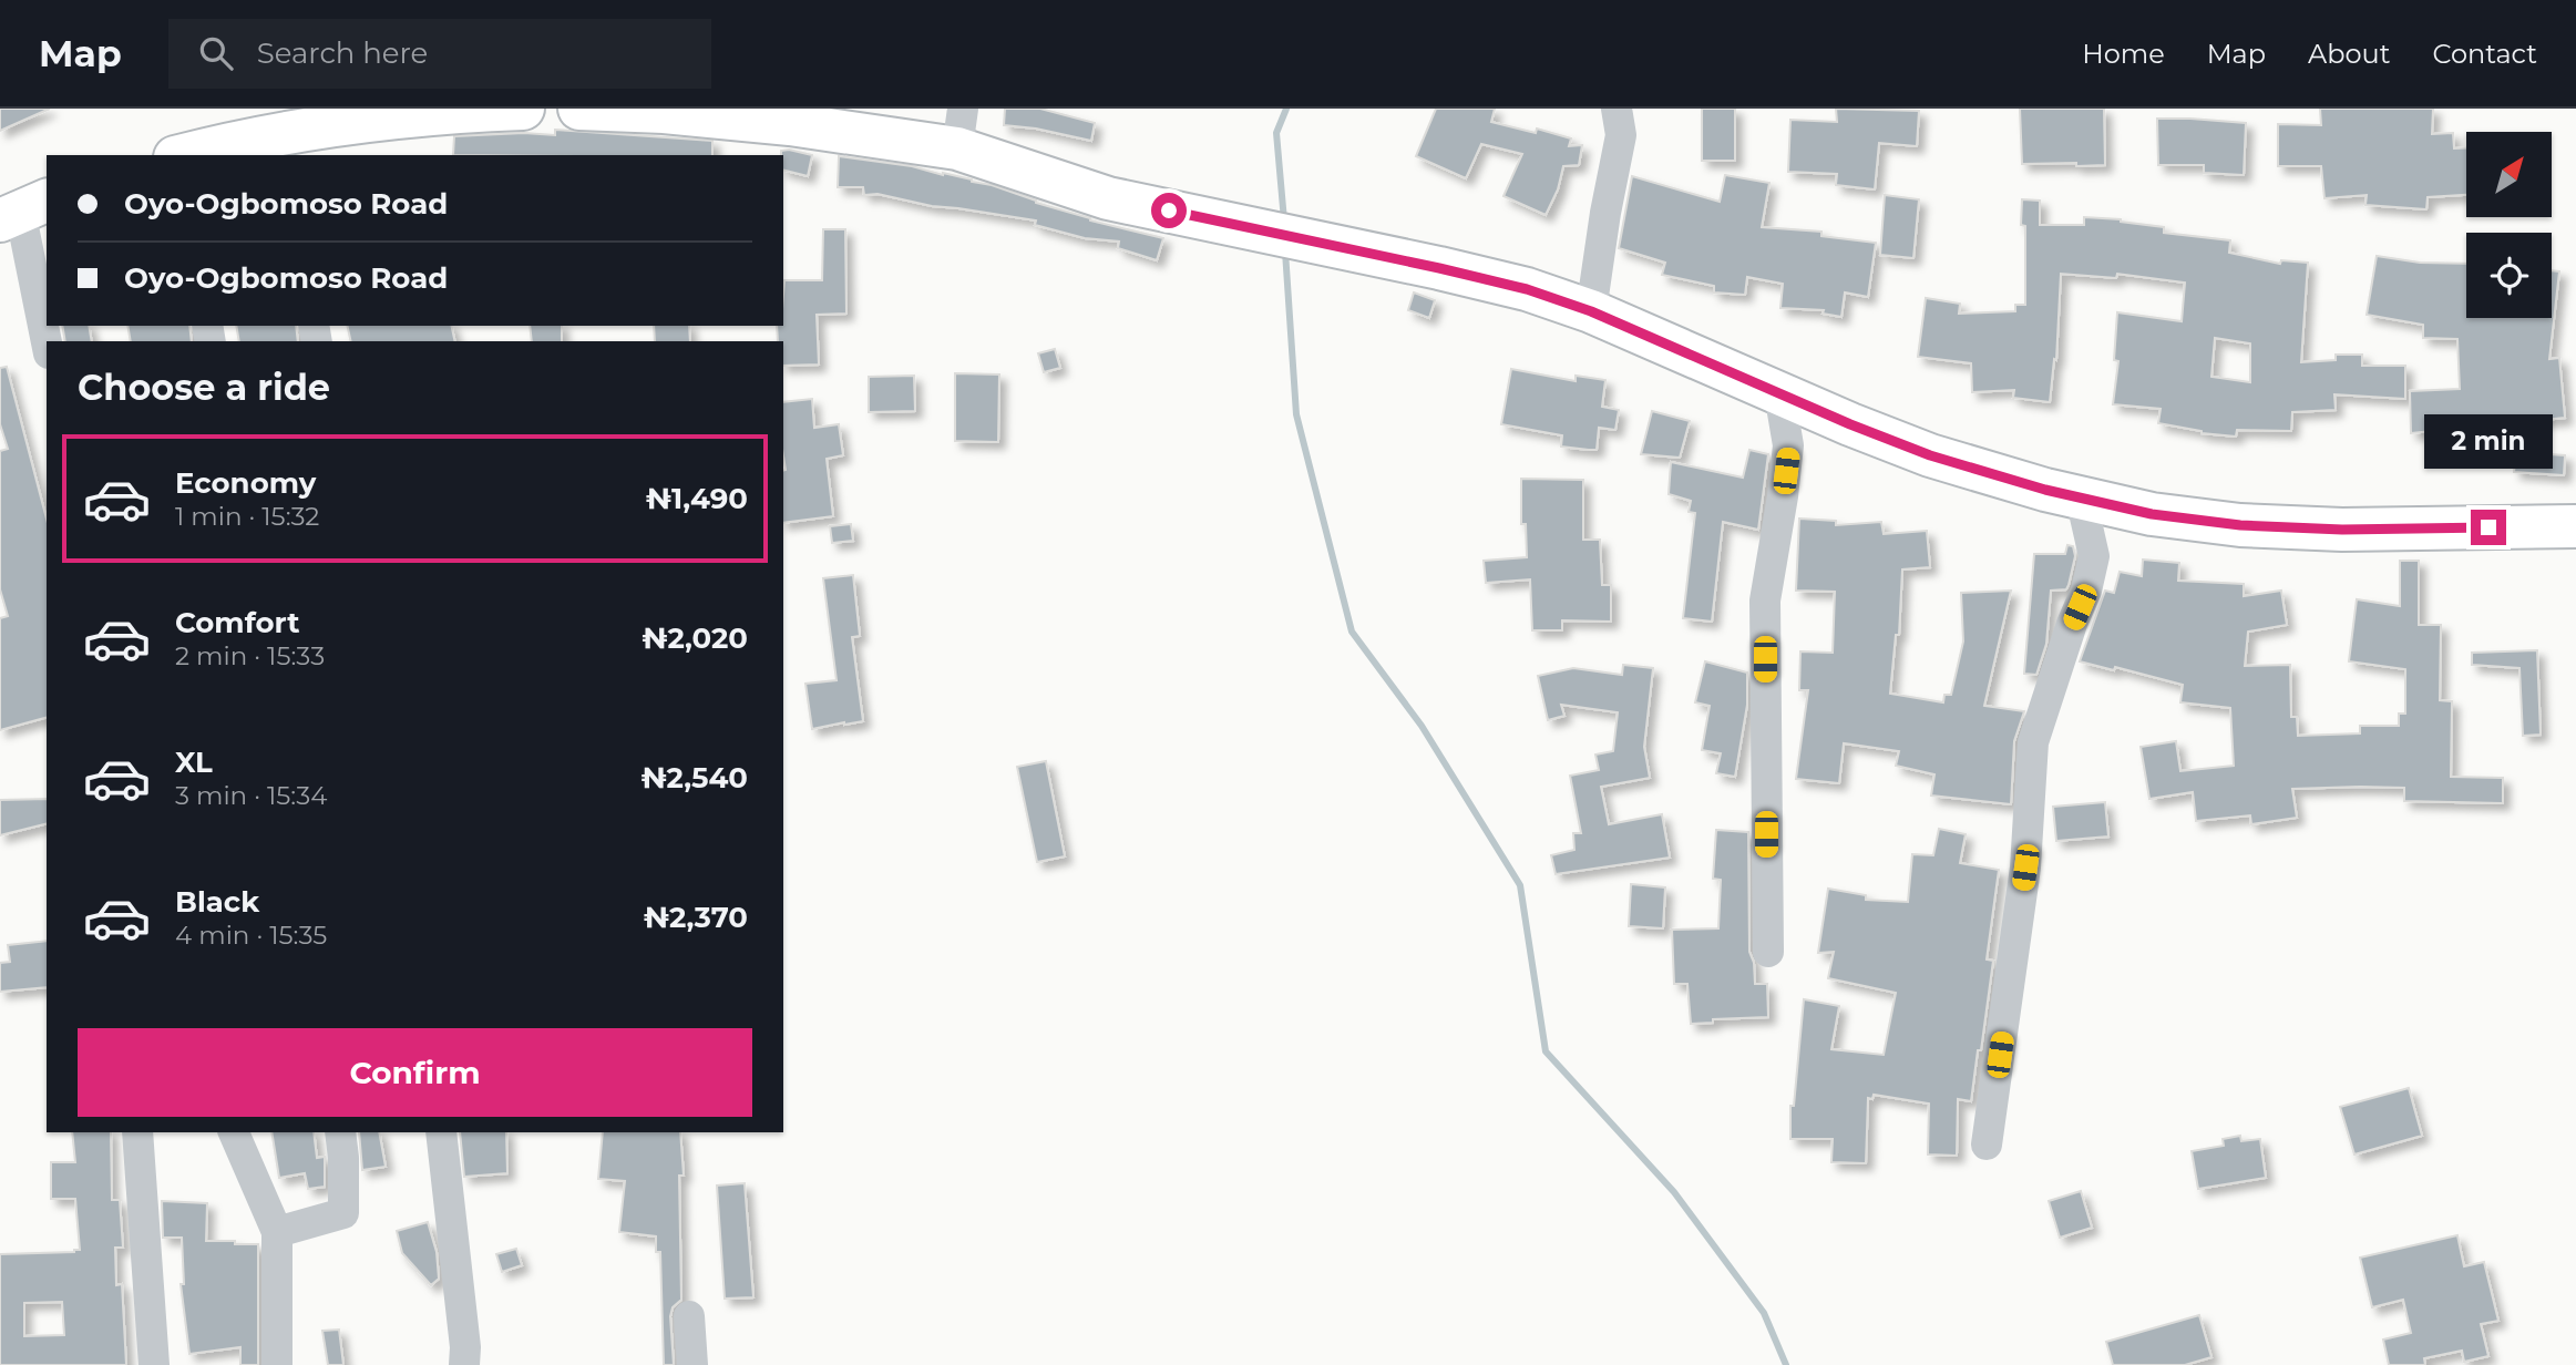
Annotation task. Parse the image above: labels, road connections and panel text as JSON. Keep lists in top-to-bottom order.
{
  "north": "top right",
  "page": {
    "header": "Map",
    "search": "Search here",
    "nav": [
      "Home",
      "Map",
      "About",
      "Contact"
    ],
    "banner": ["Oyo-Ogbomoso Road", "Oyo-Ogbomoso Road"],
    "heading": "Choose a ride",
    "bubble": "2 min",
    "list": [
      {
        "name": "Economy",
        "note": "1 min · 15:32",
        "value": "₦1,490"
      },
      {
        "name": "Comfort",
        "note": "2 min · 15:33",
        "value": "₦2,020"
      },
      {
        "name": "XL",
        "note": "3 min · 15:34",
        "value": "₦2,540"
      },
      {
        "name": "Black",
        "note": "4 min · 15:35",
        "value": "₦2,370"
      }
    ],
    "buttons": "Confirm"
  }
}
